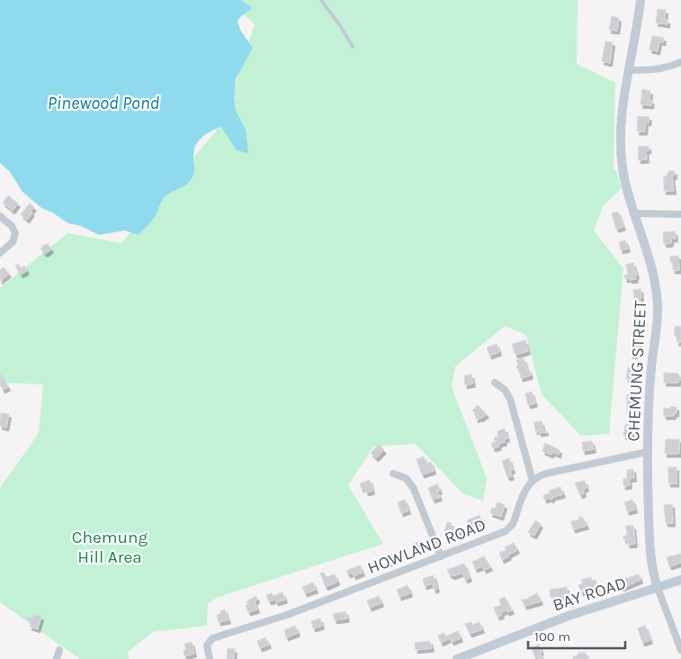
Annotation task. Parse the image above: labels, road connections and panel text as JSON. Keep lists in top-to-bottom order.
{
  "streets": {
    "street": ["CHEMUNG STREET", "HOWLAND ROAD", "BAY ROAD"]
  },
  "crossings": [
    ["CHEMUNG STREET", "BAY ROAD"]
  ],
  "water": ["Pinewood Pond"],
  "parks": ["Chemung Hill Area"],
  "scale_bar": "100 m"
}
